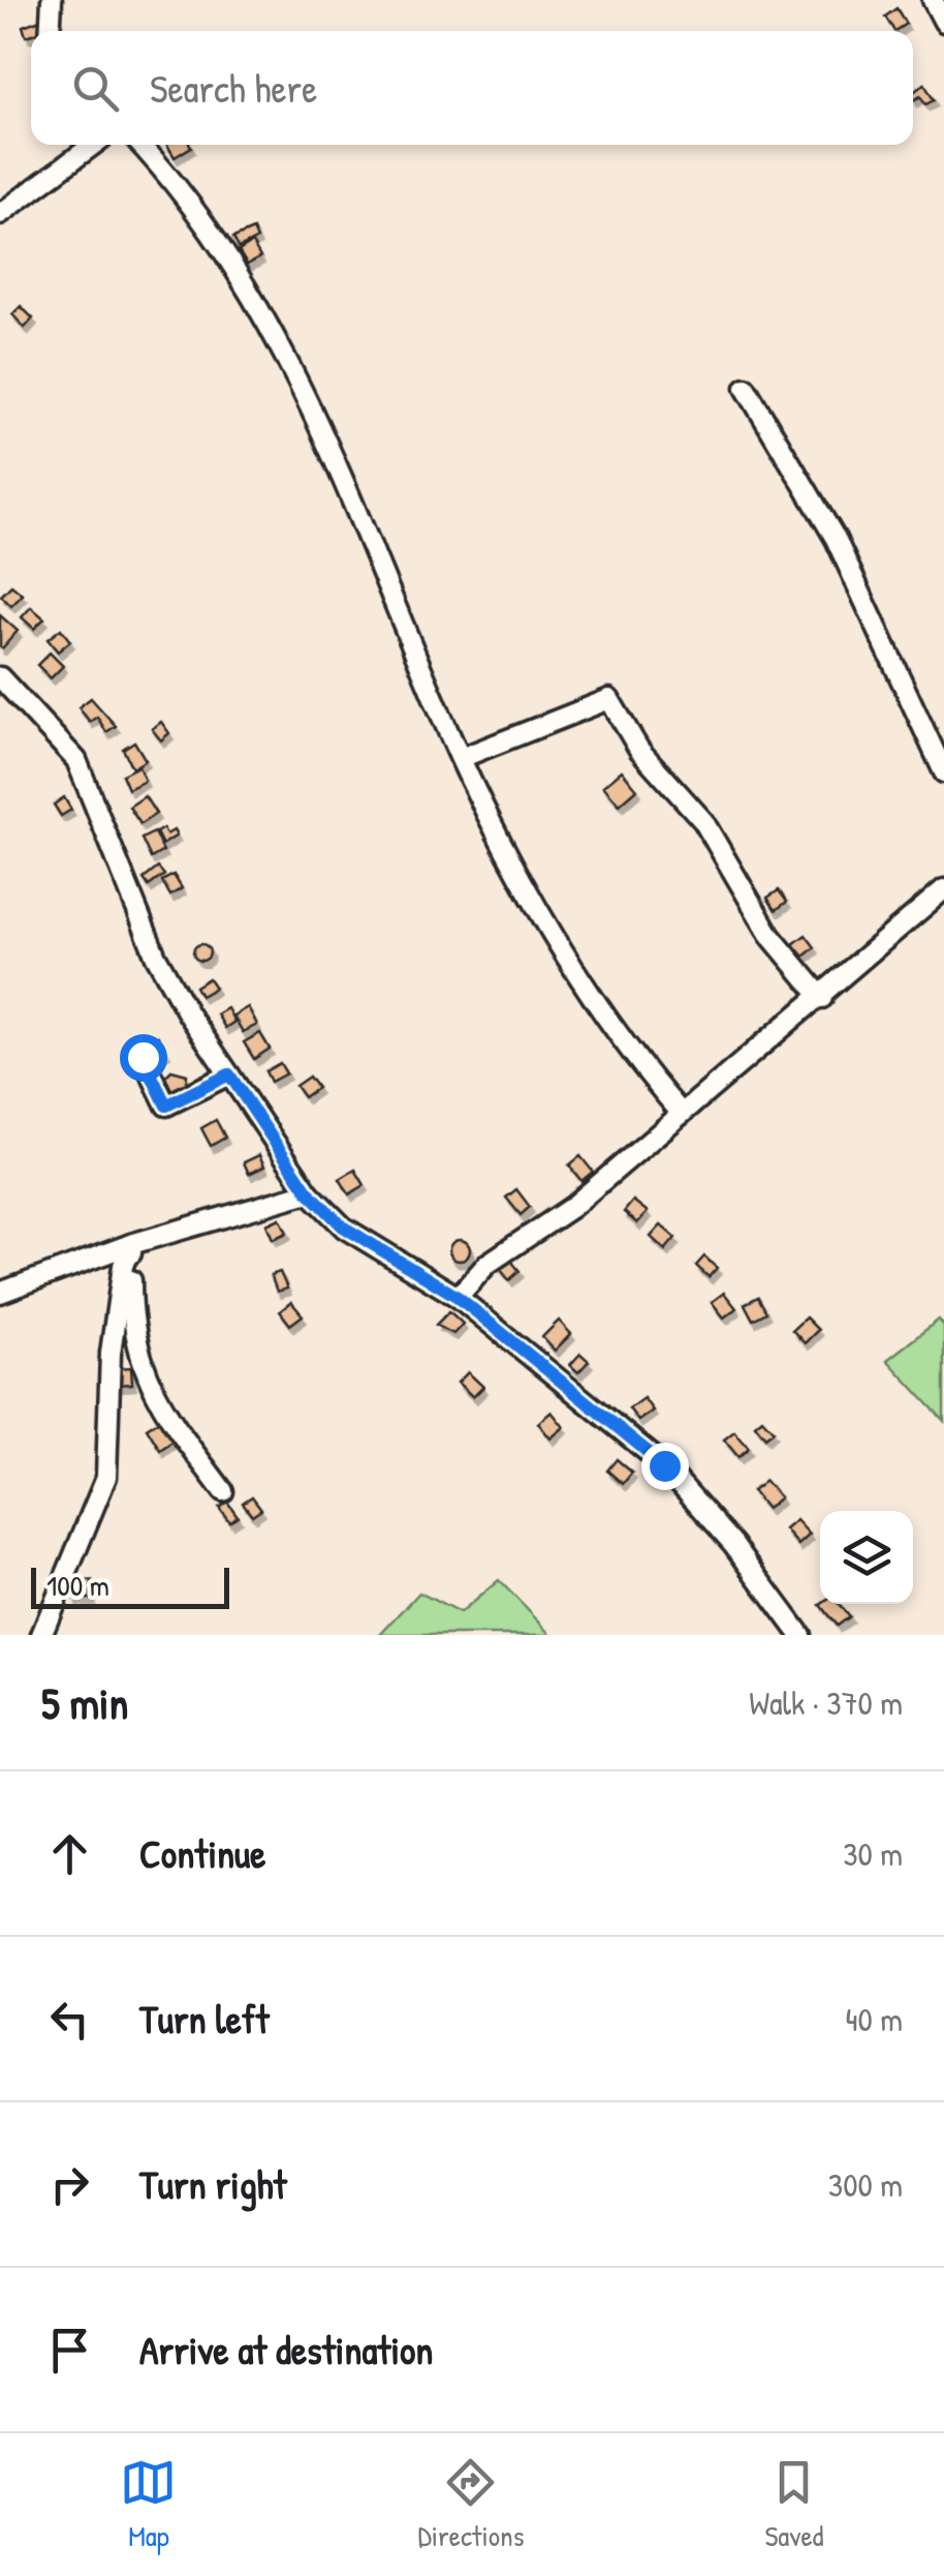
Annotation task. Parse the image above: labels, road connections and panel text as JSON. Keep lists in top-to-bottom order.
{
  "scale_bar": "100 m",
  "page": {
    "search": "Search here",
    "scale": "100 m",
    "heading": ["5 min", "Walk · 370 m"],
    "list": [
      ["Continue", "30 m"],
      ["Turn left", "40 m"],
      ["Turn right", "300 m"],
      "Arrive at destination"
    ],
    "nav": ["Map", "Directions", "Saved"]
  }
}
